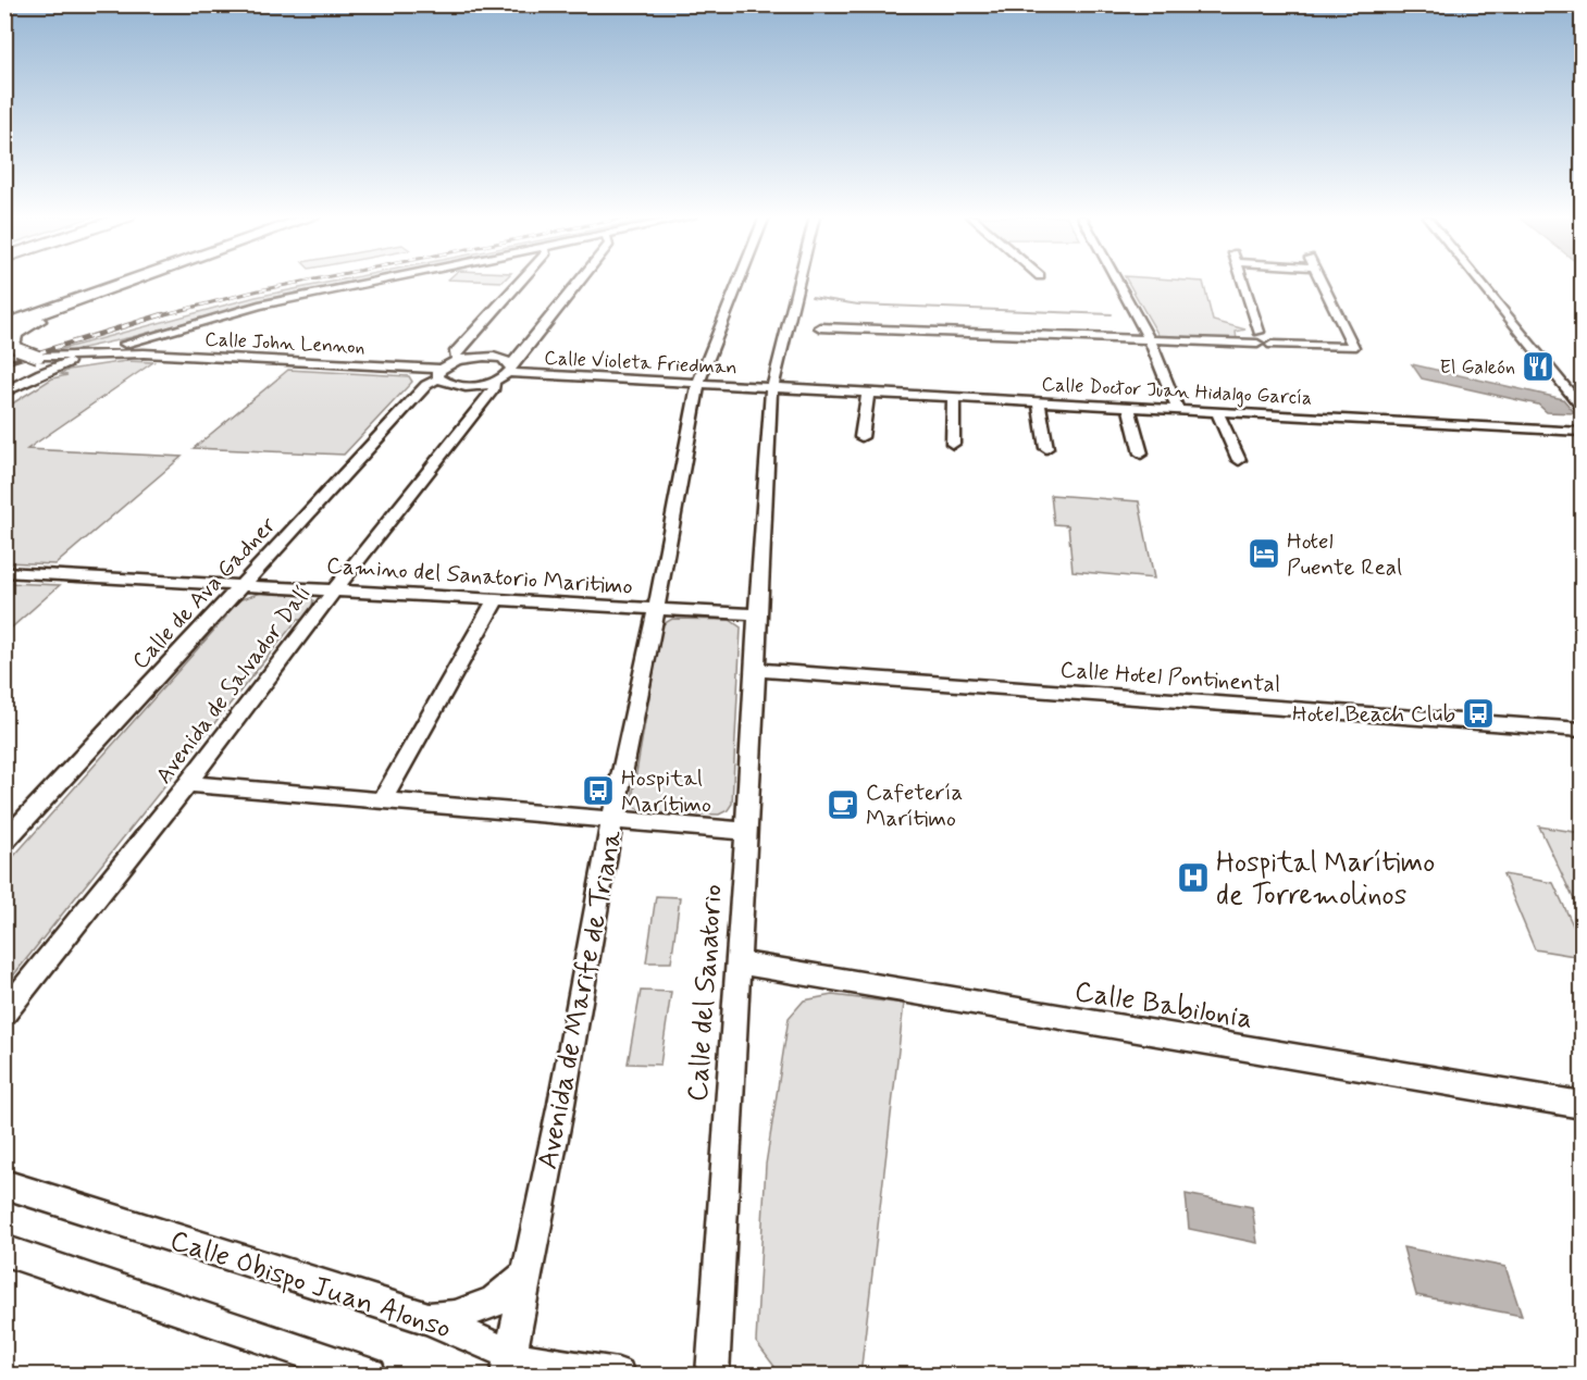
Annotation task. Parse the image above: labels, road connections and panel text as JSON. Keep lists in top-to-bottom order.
{
  "streets": {
    "street": [
      "Calle John Lennon",
      "Calle Violeta Friedman",
      "Calle Doctor Juan Hidalgo García",
      "Camino del Sanatorio Maritimo",
      "Calle de Ava Gadner",
      "Calle Hotel Pontinental",
      "Avenida de Salvador Dalí",
      "Calle del Sanatorio",
      "Avenida de Marife de Triana",
      "Calle Babilonia",
      "Calle Obispo Juan Alonso"
    ]
  },
  "crossings": [
    ["Calle John Lennon", "Calle Violeta Friedman"],
    ["Calle John Lennon", "Calle de Ava Gadner"],
    ["Calle John Lennon", "Avenida de Salvador Dalí"],
    ["Calle Violeta Friedman", "Calle Doctor Juan Hidalgo García"],
    ["Calle Violeta Friedman", "Avenida de Salvador Dalí"],
    ["Calle Violeta Friedman", "Calle del Sanatorio"],
    ["Calle Violeta Friedman", "Avenida de Marife de Triana"],
    ["Calle Doctor Juan Hidalgo García", "Calle del Sanatorio"],
    ["Camino del Sanatorio Maritimo", "Calle de Ava Gadner"],
    ["Camino del Sanatorio Maritimo", "Avenida de Salvador Dalí"],
    ["Camino del Sanatorio Maritimo", "Calle del Sanatorio"],
    ["Camino del Sanatorio Maritimo", "Avenida de Marife de Triana"],
    ["Calle Hotel Pontinental", "Calle del Sanatorio"],
    ["Calle del Sanatorio", "Calle Babilonia"],
    ["Avenida de Marife de Triana", "Calle Obispo Juan Alonso"]
  ],
  "places": {
    "restaurant": ["El Galeón"],
    "hotel": ["Hotel Puente Real"],
    "bus stop": ["Hotel Beach Club", "Hospital Marítimo"],
    "cafe": ["Cafetería Marítimo"],
    "hospital": ["Hospital Marítimo de Torremolinos"]
  }
}
